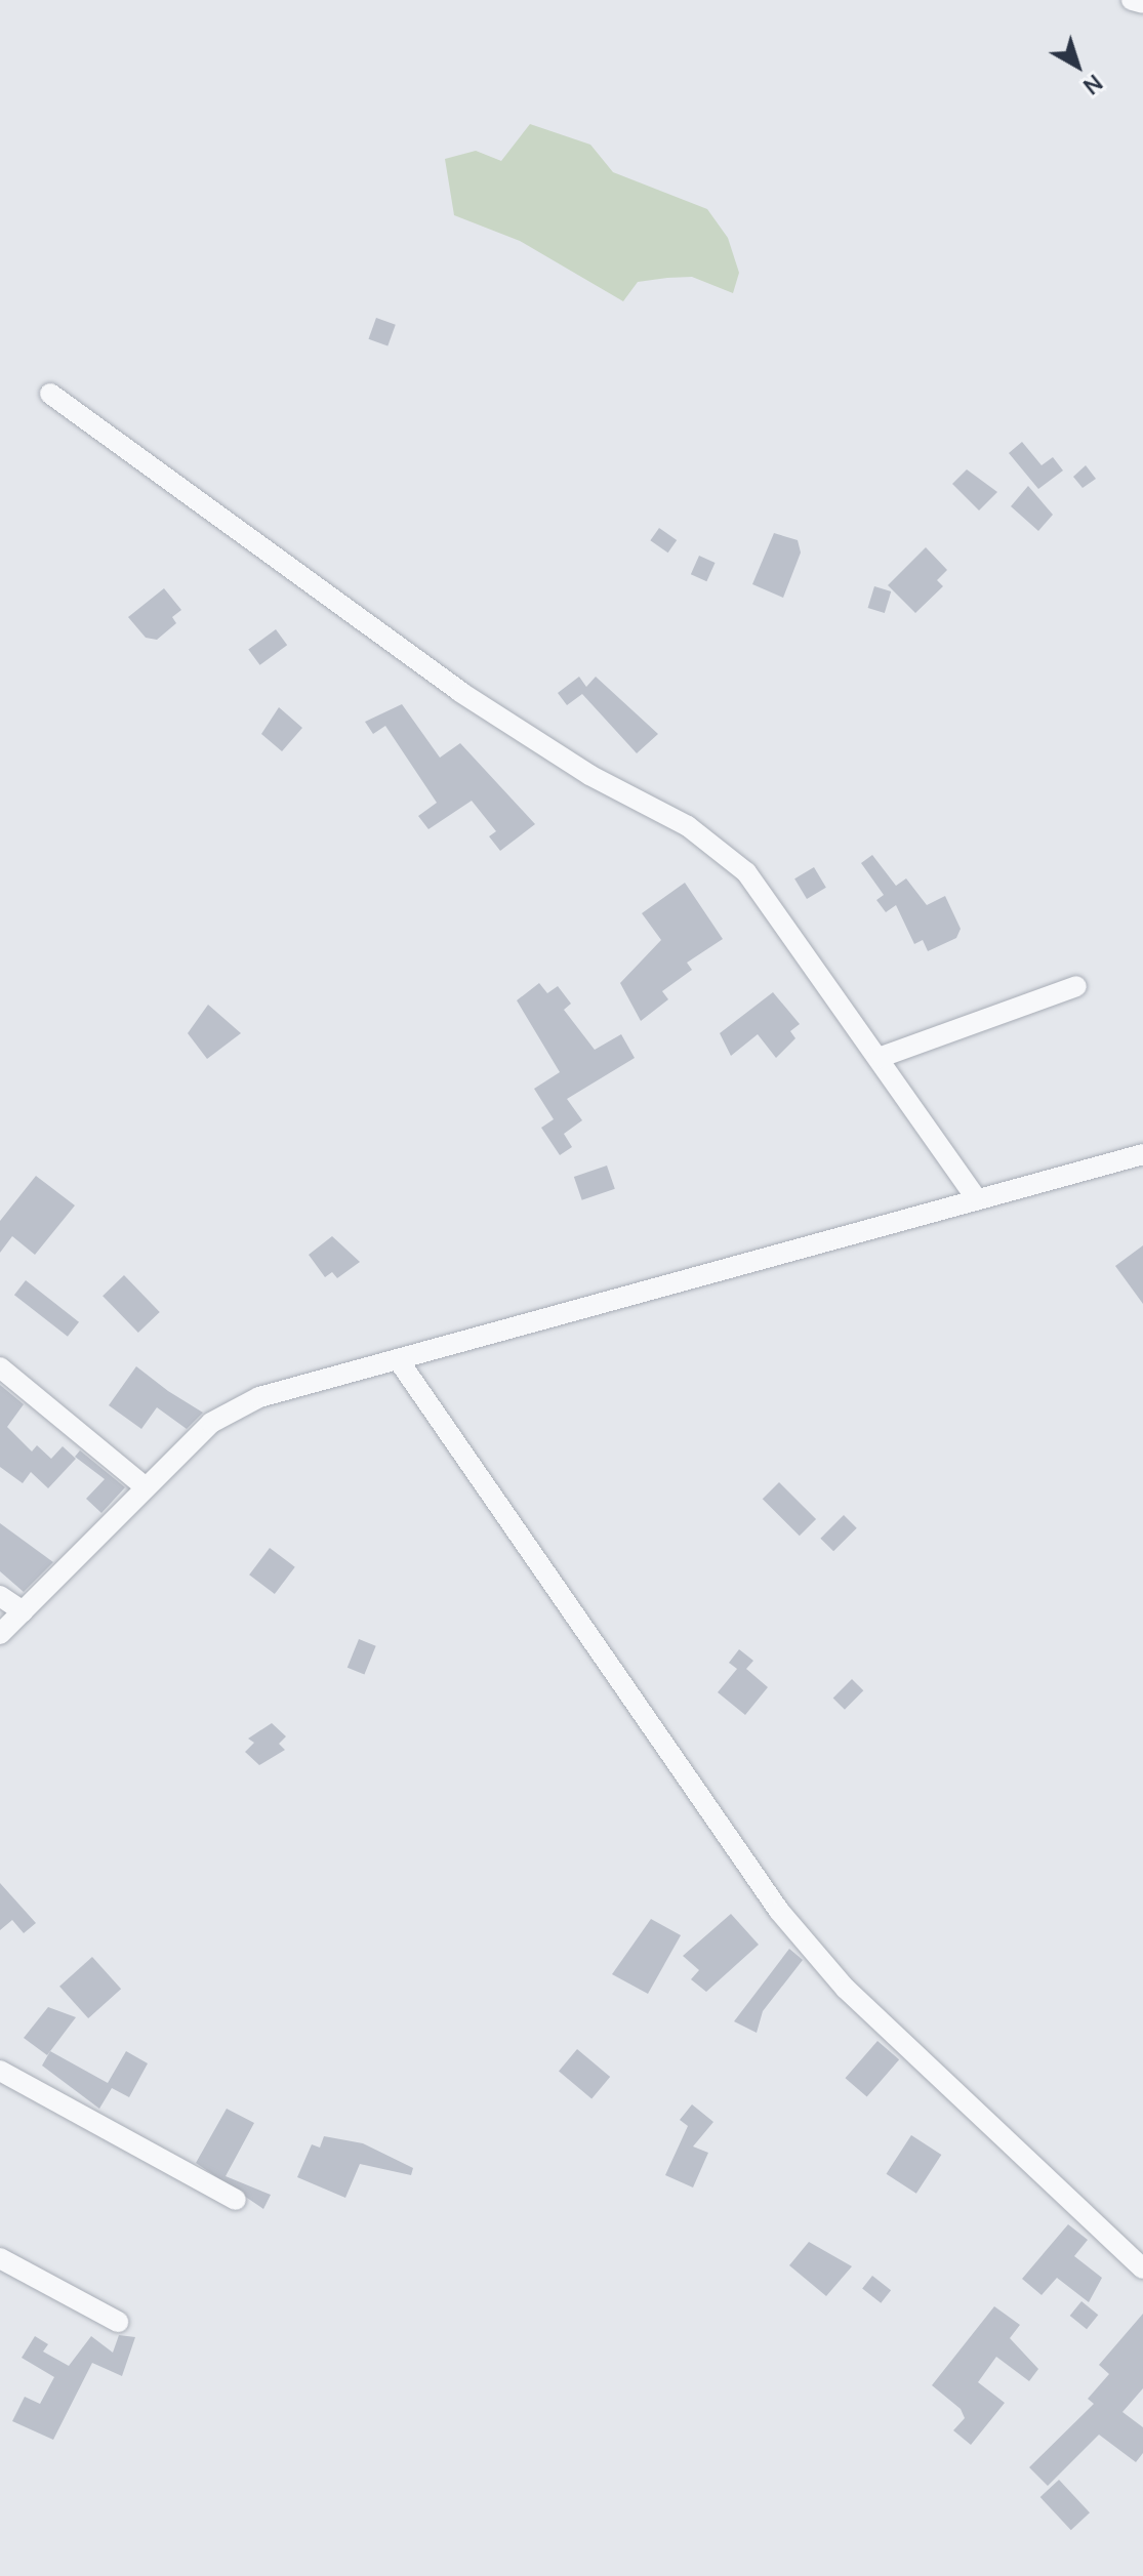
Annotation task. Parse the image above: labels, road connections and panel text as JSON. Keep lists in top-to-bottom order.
{
  "north": "bottom right"
}
